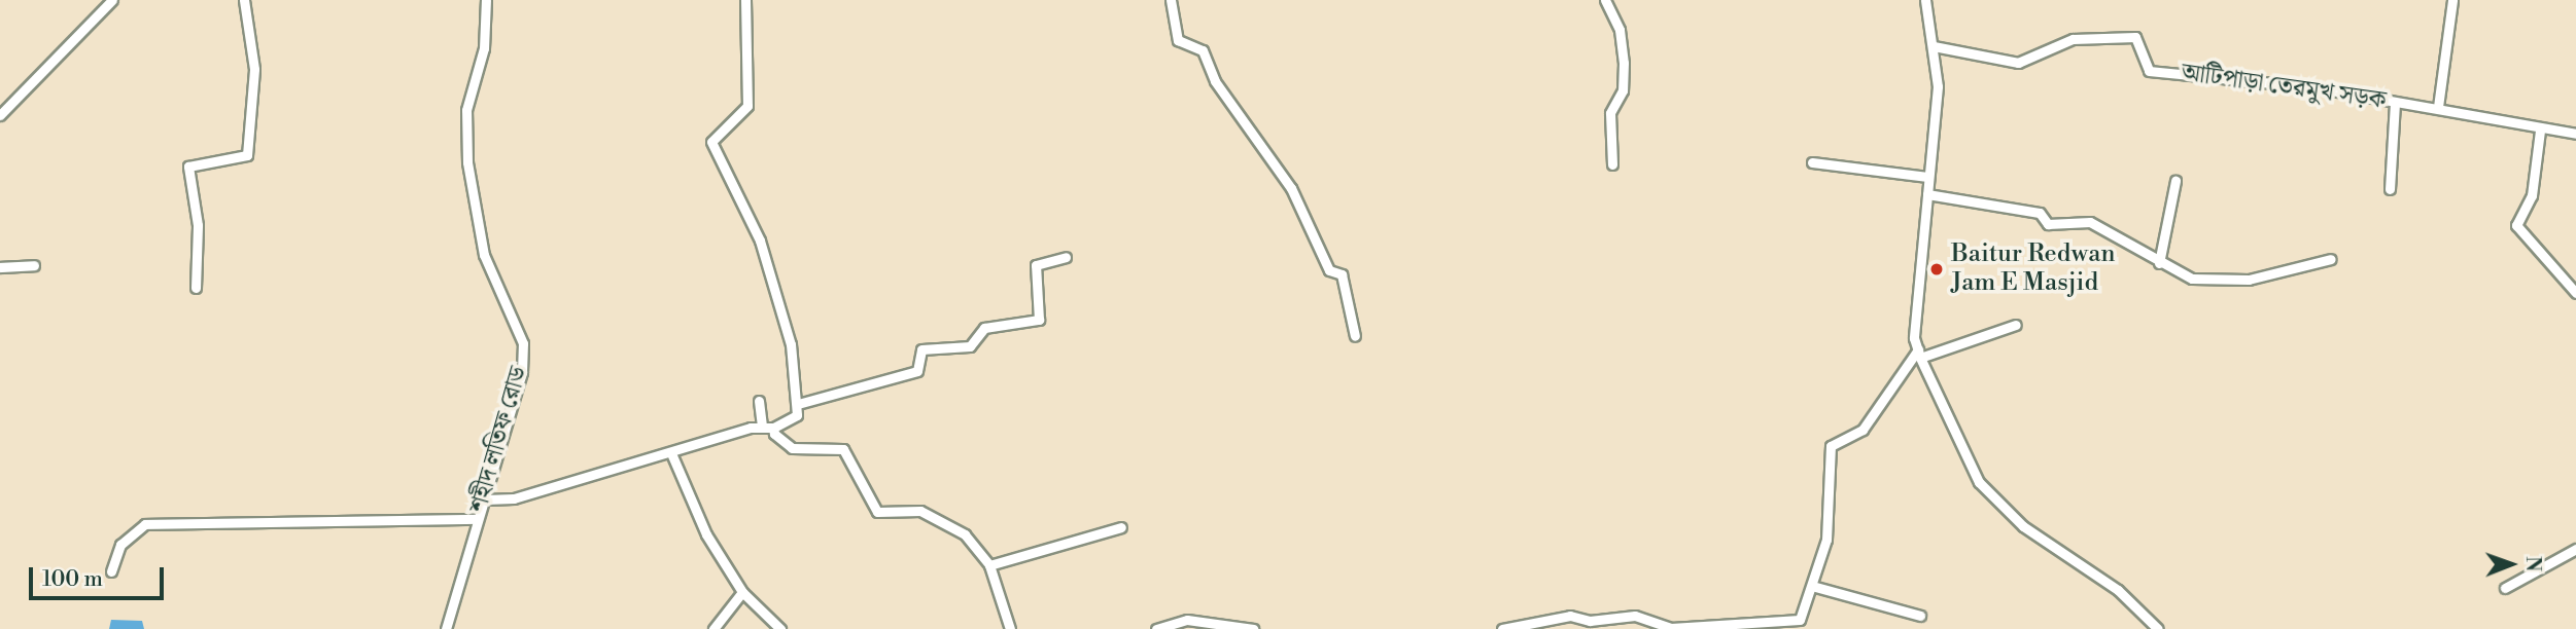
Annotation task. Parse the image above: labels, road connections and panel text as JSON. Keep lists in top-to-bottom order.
{
  "streets": {
    "street": ["আটিপাড়া তেরমুখ সড়ক", "শহীদ লতিফ রোড"]
  },
  "places": ["Baitur Redwan Jam E Masjid"],
  "scale_bar": "100 m",
  "north": "right"
}
